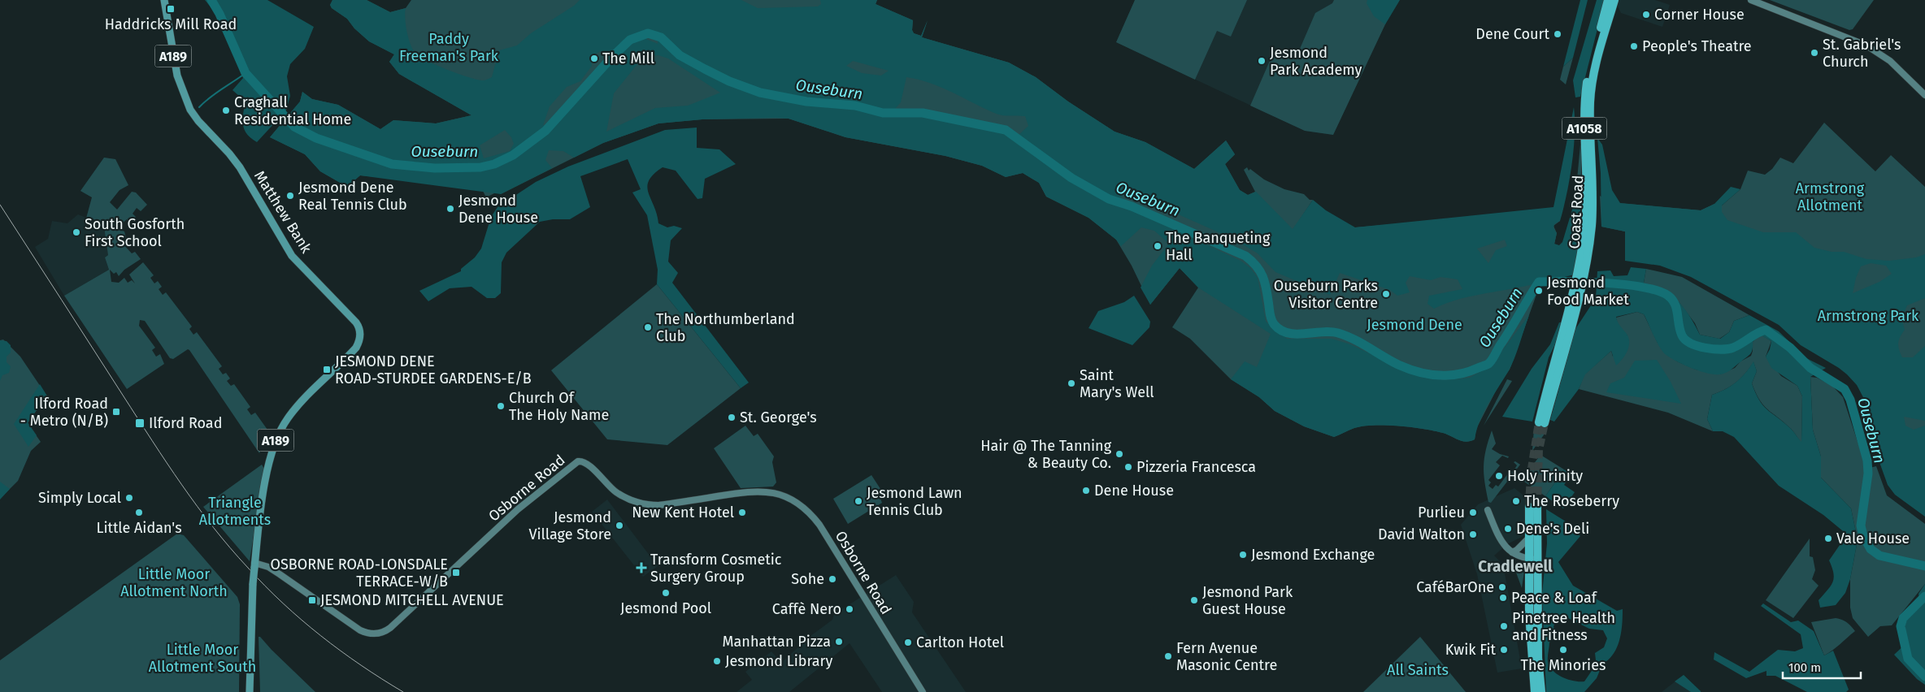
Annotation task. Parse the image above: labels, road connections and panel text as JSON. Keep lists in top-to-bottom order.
{
  "streets": {
    "highway": ["A1058", "Coast Road"],
    "main road": ["A189", "Matthew Bank", "Osborne Road"]
  },
  "crossings": [
    ["A189", "Matthew Bank"],
    ["A189", "Osborne Road"],
    ["Matthew Bank", "Osborne Road"]
  ],
  "districts": ["Cradlewell"],
  "water": ["Ouseburn"],
  "parks": [
    "Paddy Freeman's Park",
    "Armstrong Allotment",
    "Armstrong Park",
    "Jesmond Dene",
    "Triangle Allotments",
    "Little Moor Allotment North",
    "Little Moor Allotment South",
    "All Saints"
  ],
  "places": {
    "transit": [
      "Haddricks Mill Road",
      "JESMOND DENE ROAD-STURDEE GARDENS-E/B",
      "Ilford Road - Metro (N/B)",
      "Ilford Road",
      "OSBORNE ROAD-LONSDALE TERRACE-W/B",
      "JESMOND MITCHELL AVENUE"
    ],
    "other": [
      "Corner House",
      "Dene Court",
      "People's Theatre",
      "St. Gabriel's Church",
      "The Mill",
      "Jesmond Park Academy",
      "Craghall Residential Home",
      "Jesmond Dene Real Tennis Club",
      "Jesmond Dene House",
      "South Gosforth First School",
      "The Banqueting Hall",
      "Jesmond Food Market",
      "Ouseburn Parks Visitor Centre",
      "The Northumberland Club",
      "Saint Mary's Well",
      "Church Of The Holy Name",
      "St. George's",
      "Hair @ The Tanning & Beauty Co.",
      "Pizzeria Francesca",
      "Holy Trinity",
      "Dene House",
      "Simply Local",
      "Jesmond Lawn Tennis Club",
      "The Roseberry",
      "Little Aidan's",
      "New Kent Hotel",
      "Purlieu",
      "Jesmond Village Store",
      "Dene's Deli",
      "David Walton",
      "Vale House",
      "Jesmond Exchange",
      "Sohe",
      "CaféBarOne",
      "Jesmond Pool",
      "Peace & Loaf",
      "Jesmond Park Guest House",
      "Caffè Nero",
      "Pinetree Health and Fitness",
      "Manhattan Pizza",
      "Carlton Hotel",
      "Kwik Fit",
      "The Minories",
      "Fern Avenue Masonic Centre",
      "Jesmond Library"
    ],
    "health": ["Transform Cosmetic Surgery Group"]
  },
  "scale_bar": "100 m"
}
